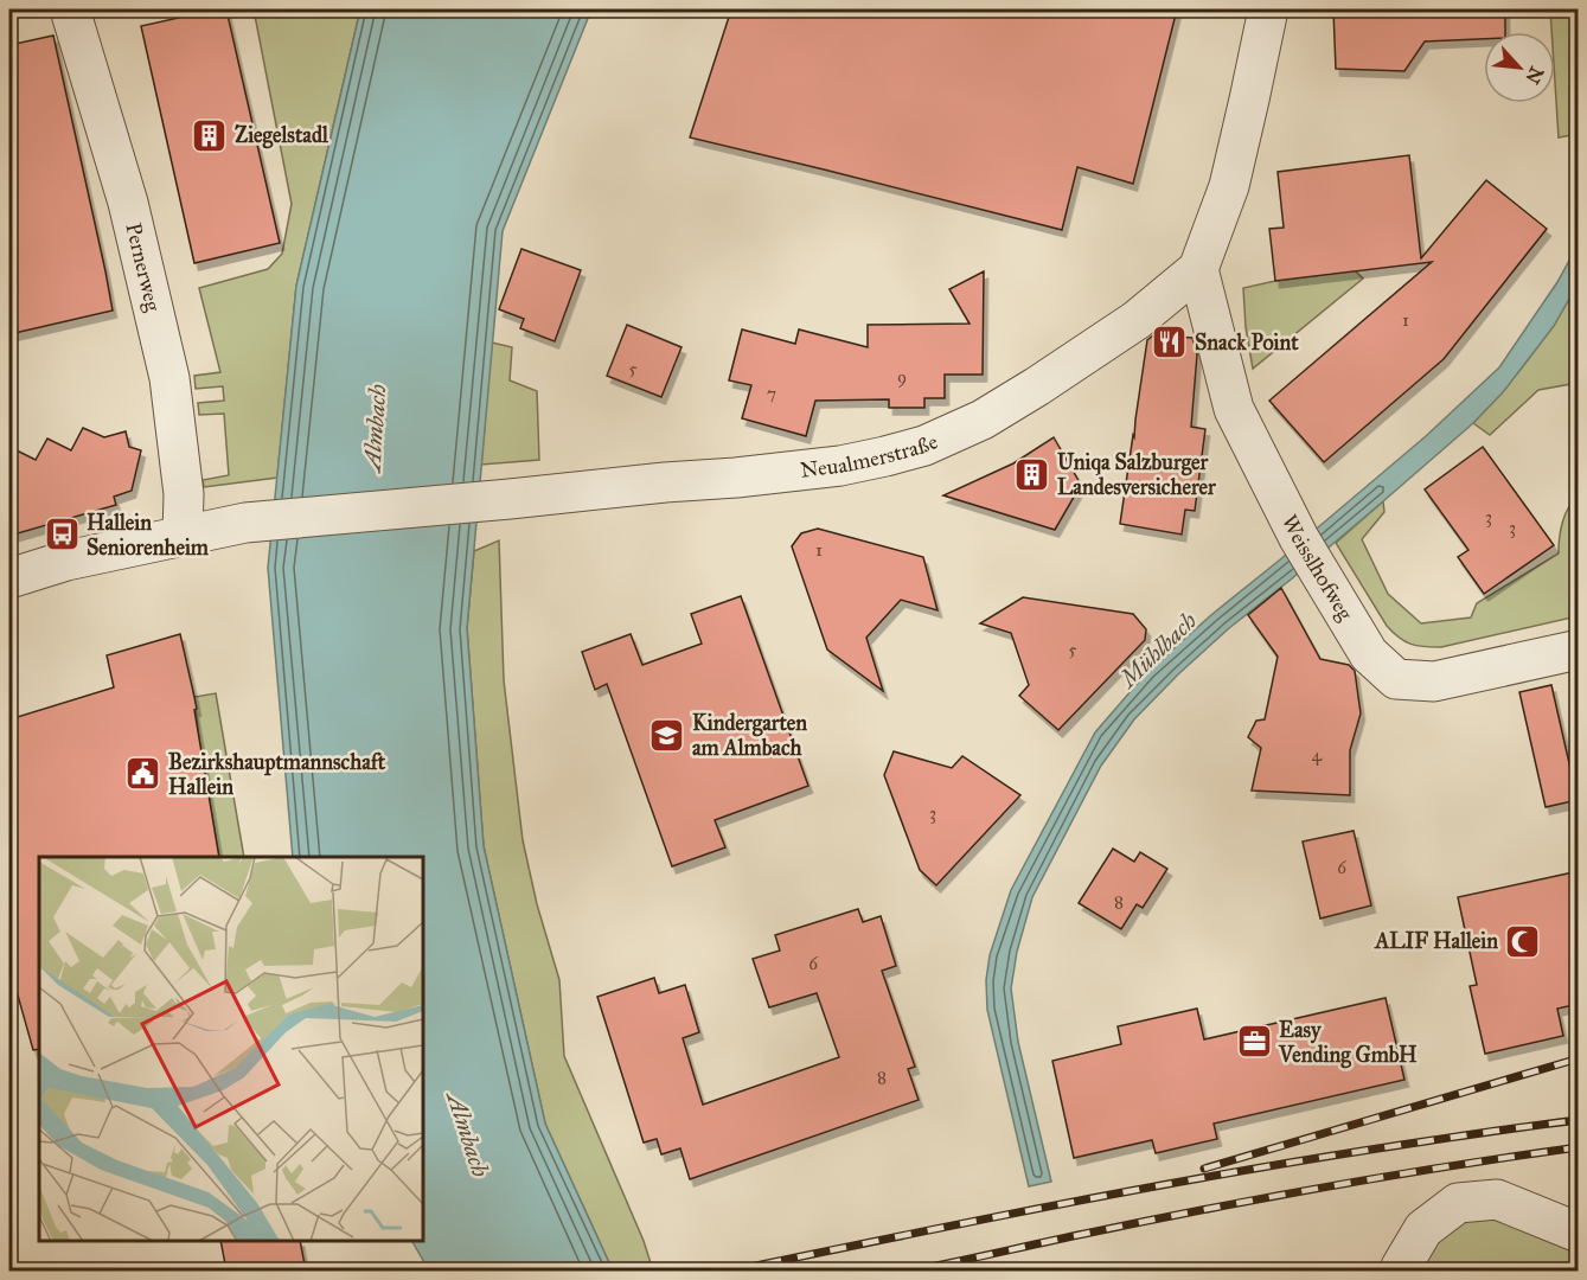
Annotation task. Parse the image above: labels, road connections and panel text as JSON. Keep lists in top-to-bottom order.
{
  "streets": {
    "street": ["Pernerweg", "Neualmerstraße", "Weisslhofweg"]
  },
  "crossings": [
    ["Pernerweg", "Neualmerstraße"],
    ["Neualmerstraße", "Weisslhofweg"]
  ],
  "water": ["Almbach", "Mühlbach"],
  "places": {
    "building": ["Ziegelstadl", "Uniqa Salzburger Landesversicherer"],
    "restaurant": ["Snack Point"],
    "bus stop": ["Hallein Seniorenheim"],
    "school or university": ["Kindergarten am Almbach"],
    "public building": ["Bezirkshauptmannschaft Hallein"],
    "mosque": ["ALIF Hallein"],
    "office": ["Easy Vending GmbH"]
  },
  "house_numbers": [
    "1",
    "5",
    "9",
    "7",
    "3",
    "3",
    "1",
    "5",
    "4",
    "3",
    "6",
    "8",
    "6",
    "8"
  ],
  "north": "bottom right"
}
